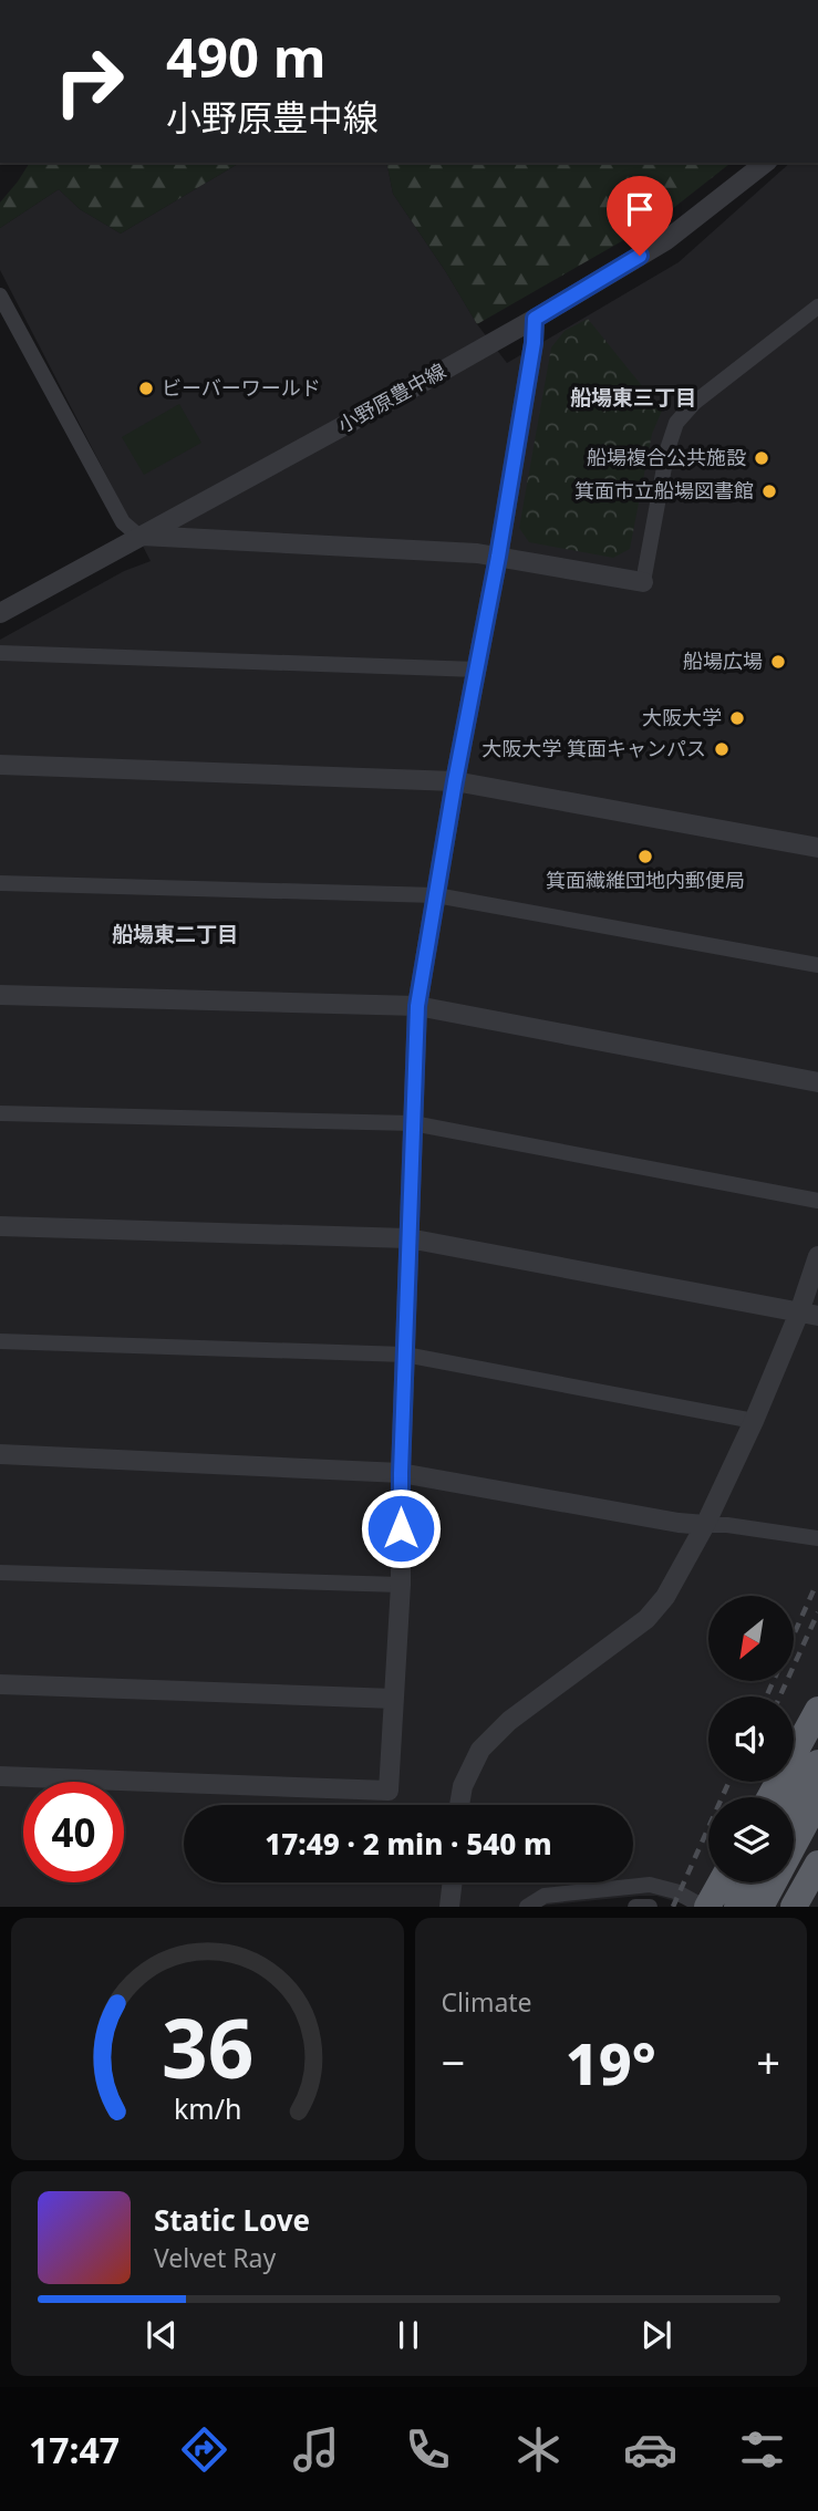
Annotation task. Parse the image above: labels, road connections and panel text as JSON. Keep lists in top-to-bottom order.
{
  "streets": {
    "street": ["小野原豊中線"]
  },
  "districts": ["船場東三丁目", "船場東二丁目"],
  "places": [
    "ビーバーワールド",
    "船場複合公共施設",
    "箕面市立船場図書館",
    "船場広場",
    "大阪大学",
    "大阪大学 箕面キャンパス",
    "箕面繊維団地内郵便局"
  ],
  "north": "bottom left",
  "page": {
    "turn": ["490 m", "小野原豊中線"],
    "limit": "40",
    "trip": "17:49 · 2 min · 540 m",
    "tile": "Climate",
    "heat": ["−", "19°", "+"],
    "song": ["Static Love", "Velvet Ray"],
    "tabs": "17:47",
    "gauge": ["36", "km/h"]
  }
}
